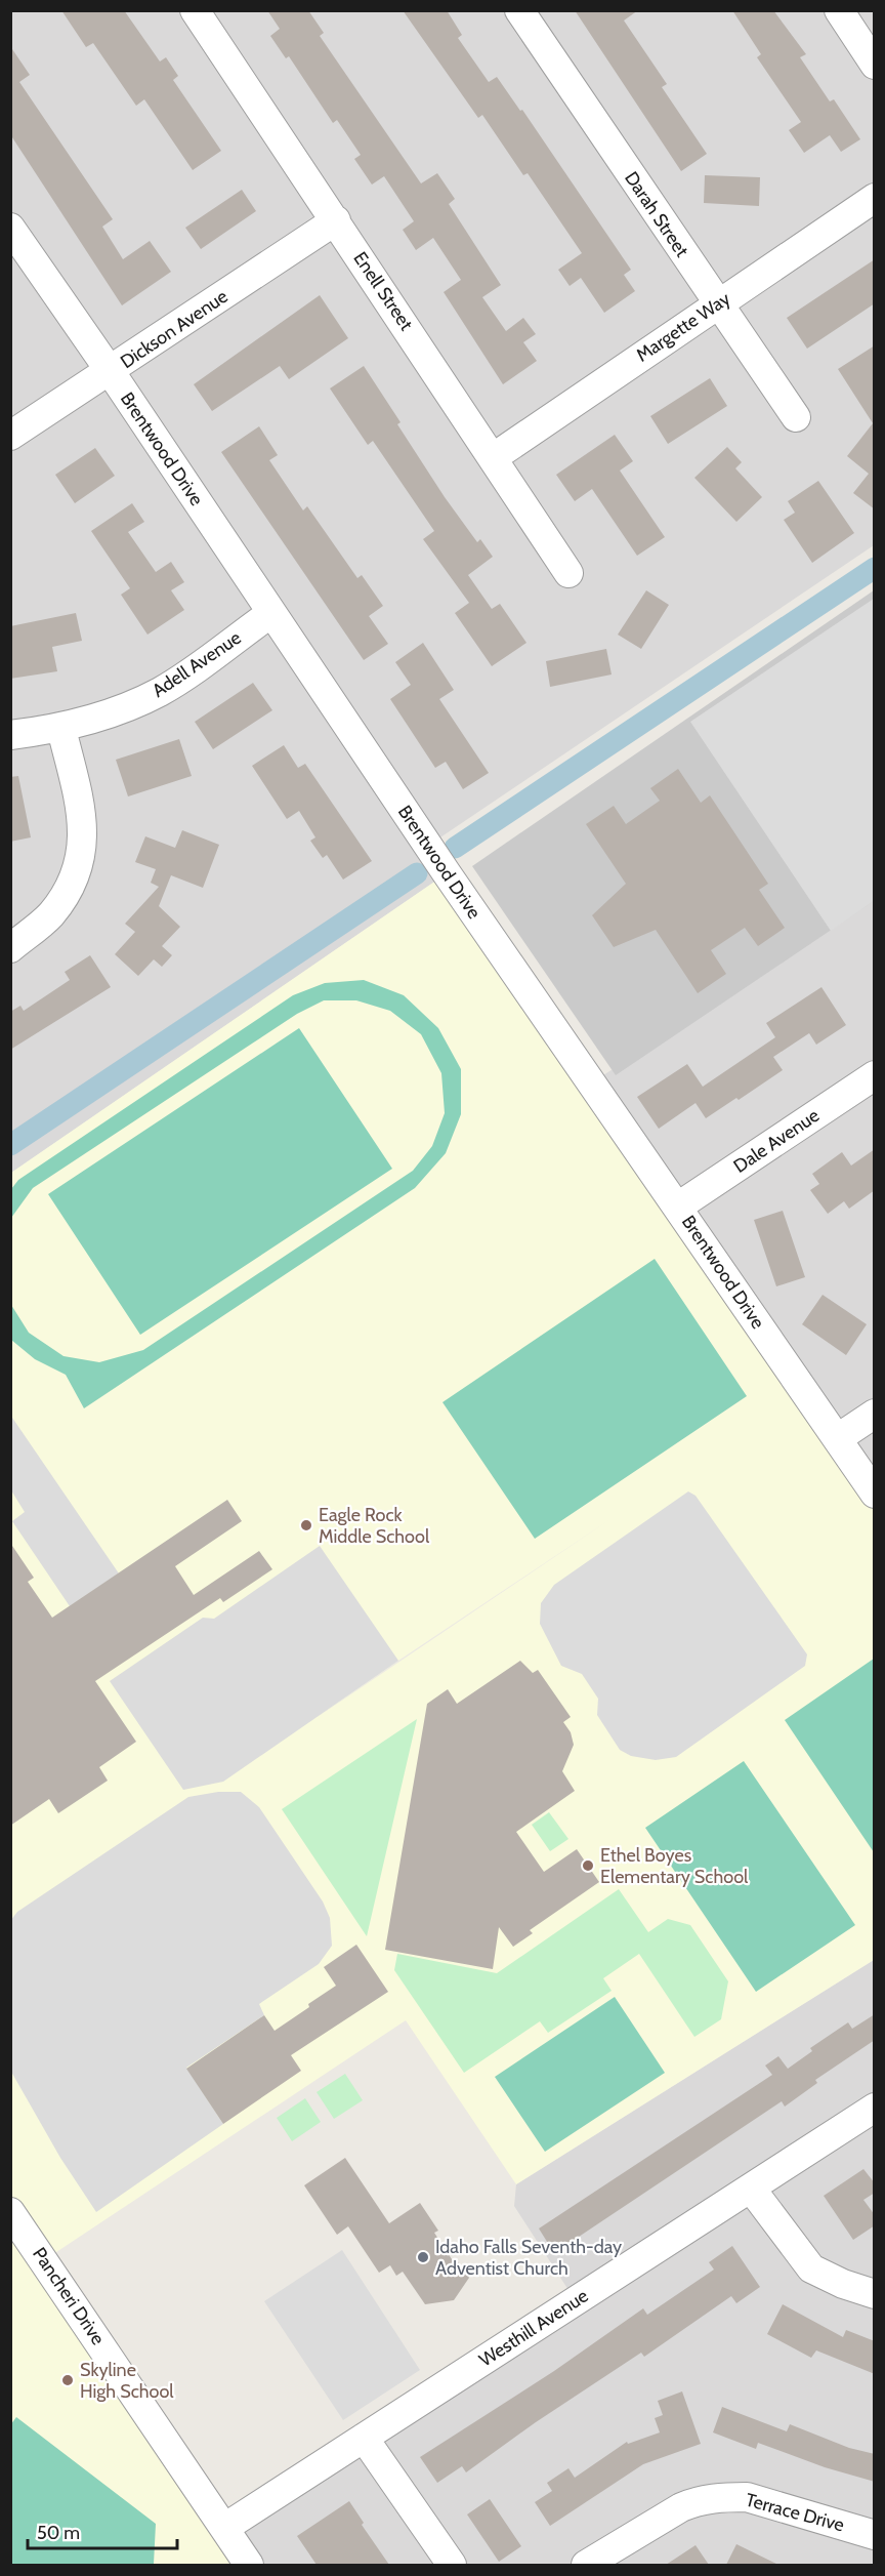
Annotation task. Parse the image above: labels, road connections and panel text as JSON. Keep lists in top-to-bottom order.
{
  "streets": {
    "street": [
      "Darah Street",
      "Enell Street",
      "Margette Way",
      "Dickson Avenue",
      "Brentwood Drive",
      "Adell Avenue",
      "Dale Avenue",
      "Pancheri Drive",
      "Westhill Avenue",
      "Terrace Drive"
    ]
  },
  "crossings": [
    ["Darah Street", "Margette Way"],
    ["Enell Street", "Margette Way"],
    ["Enell Street", "Dickson Avenue"],
    ["Dickson Avenue", "Brentwood Drive"],
    ["Brentwood Drive", "Adell Avenue"],
    ["Brentwood Drive", "Dale Avenue"],
    ["Pancheri Drive", "Westhill Avenue"]
  ],
  "places": [
    "Eagle Rock Middle School",
    "Ethel Boyes Elementary School",
    "Idaho Falls Seventh-day Adventist Church",
    "Skyline High School"
  ],
  "scale_bar": "50 m"
}
